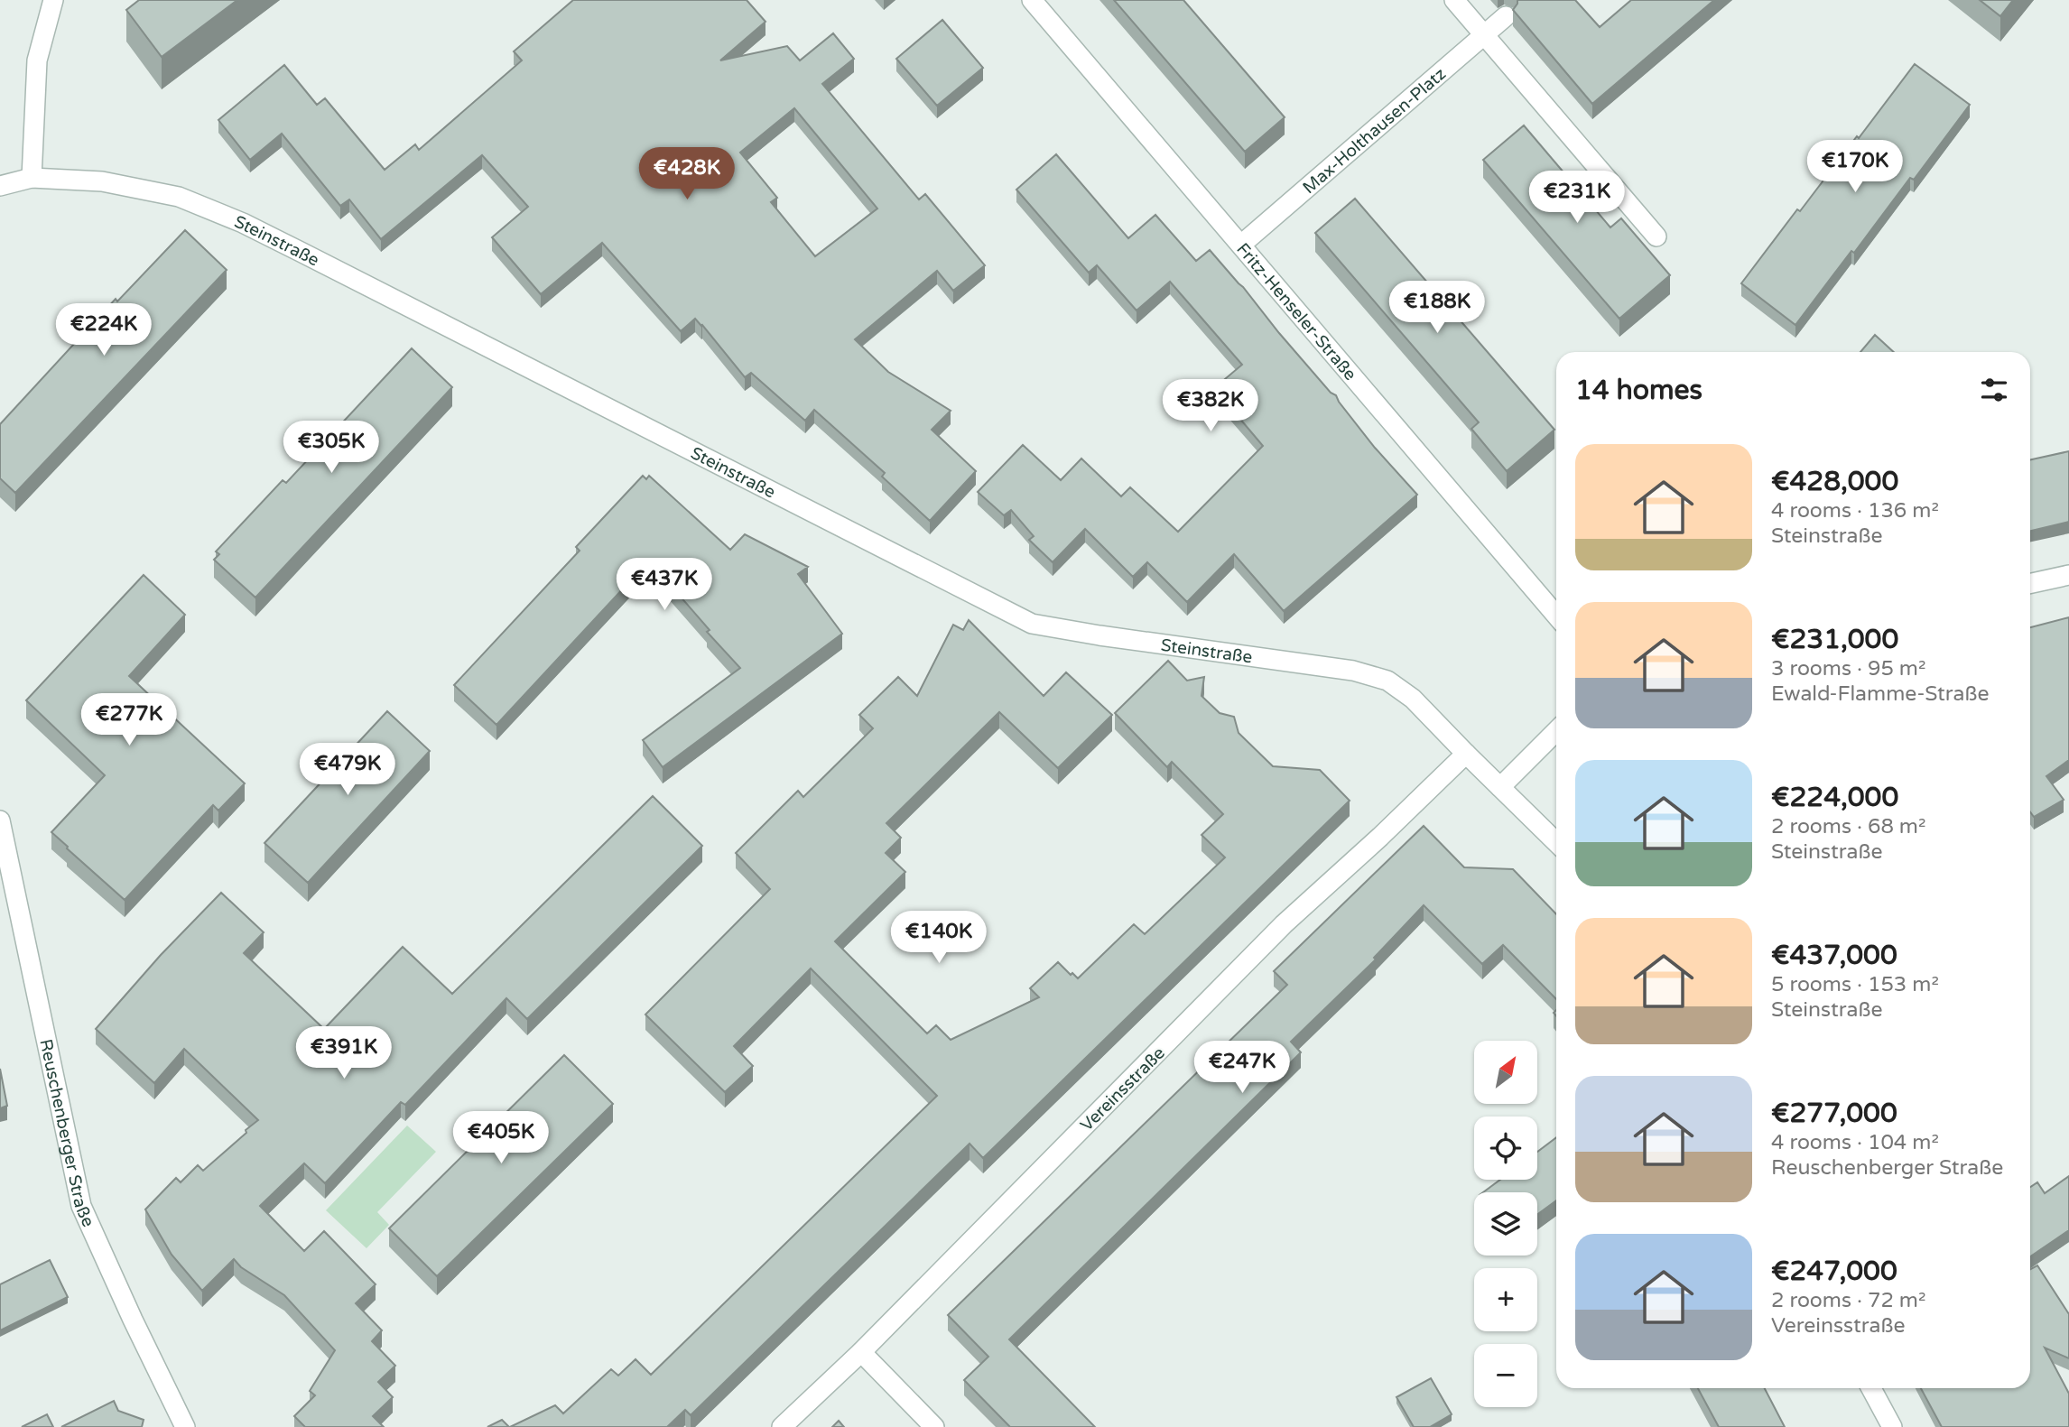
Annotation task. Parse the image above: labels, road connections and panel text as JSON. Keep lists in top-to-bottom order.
{
  "streets": {
    "street": [
      "Max-Holthausen-Platz",
      "Steinstraße",
      "Fritz-Henseler-Straße",
      "Vereinsstraße",
      "Reuschenberger Straße"
    ]
  },
  "crossings": [
    ["Max-Holthausen-Platz", "Fritz-Henseler-Straße"],
    ["Steinstraße", "Vereinsstraße"]
  ],
  "north": "top right",
  "page": {
    "price": [
      "€170K",
      "€428K",
      "€231K",
      "€188K",
      "€224K",
      "€382K",
      "€305K",
      "€437K",
      "€277K",
      "€479K",
      "€140K",
      "€391K",
      "€247K",
      "€405K"
    ],
    "heading": "14 homes",
    "list": [
      {
        "name": "€428,000",
        "note": "4 rooms · 136 m² · Steinstraße"
      },
      {
        "name": "€231,000",
        "note": "3 rooms · 95 m² · Ewald-Flamme-Straße"
      },
      {
        "name": "€224,000",
        "note": "2 rooms · 68 m² · Steinstraße"
      },
      {
        "name": "€437,000",
        "note": "5 rooms · 153 m² · Steinstraße"
      },
      {
        "name": "€277,000",
        "note": "4 rooms · 104 m² · Reuschenberger Straße"
      },
      {
        "name": "€247,000",
        "note": "2 rooms · 72 m² · Vereinsstraße"
      }
    ],
    "map_buttons": ["+", "−"]
  }
}
